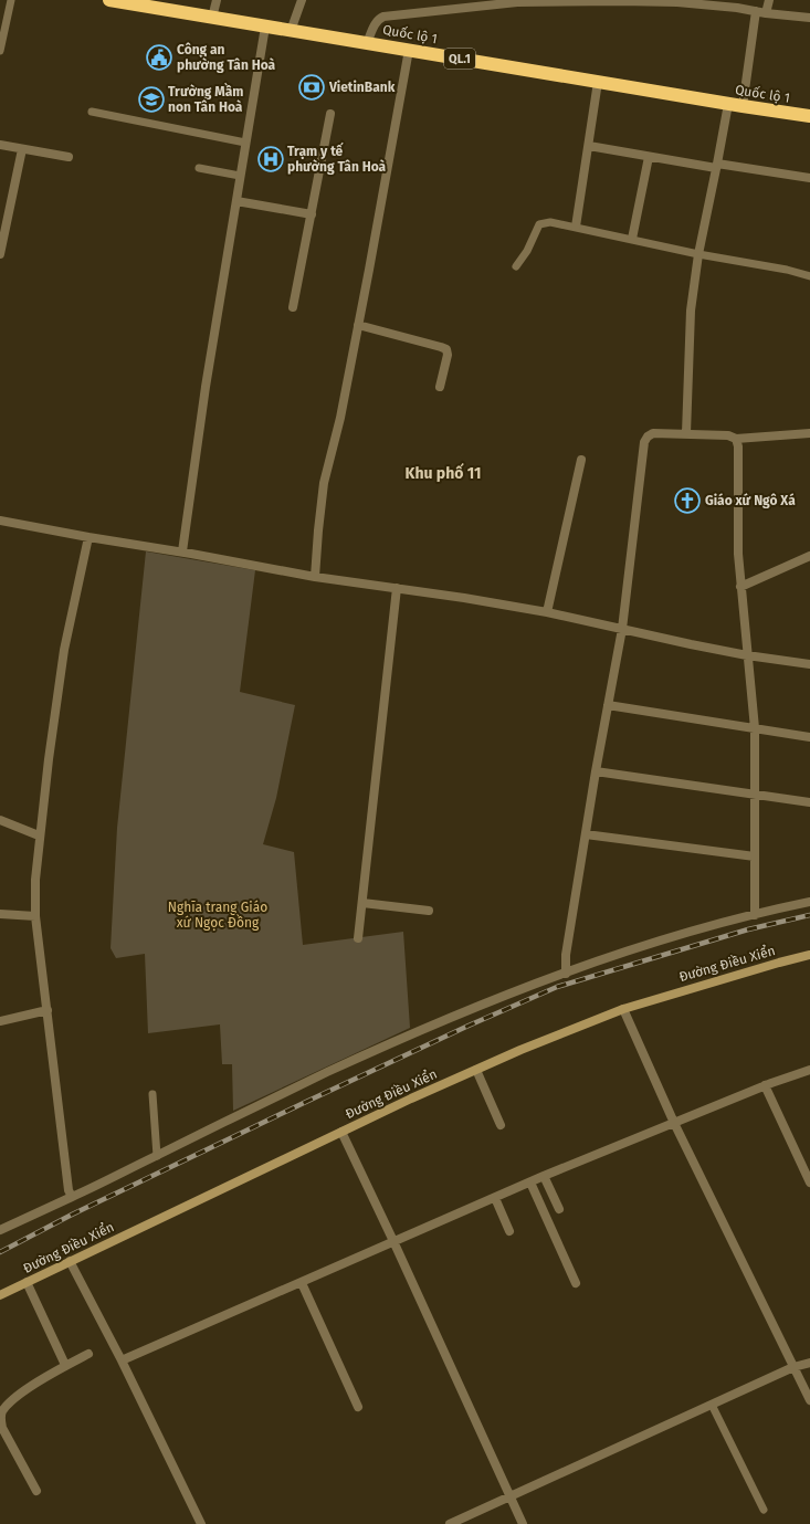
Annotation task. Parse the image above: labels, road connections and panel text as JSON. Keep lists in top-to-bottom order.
{
  "streets": {
    "highway": ["Quốc lộ 1", "QL.1"],
    "street": ["Đường Điều Xiển"]
  },
  "districts": ["Khu phố 11"],
  "parks": ["Nghĩa trang Giáo xứ Ngọc Đồng"],
  "places": {
    "public building": ["Công an phường Tân Hoà"],
    "bank": ["VietinBank"],
    "school or university": ["Trường Mầm non Tân Hoà"],
    "hospital": ["Trạm y tế phường Tân Hoà"],
    "church": ["Giáo xứ Ngô Xá"]
  }
}
